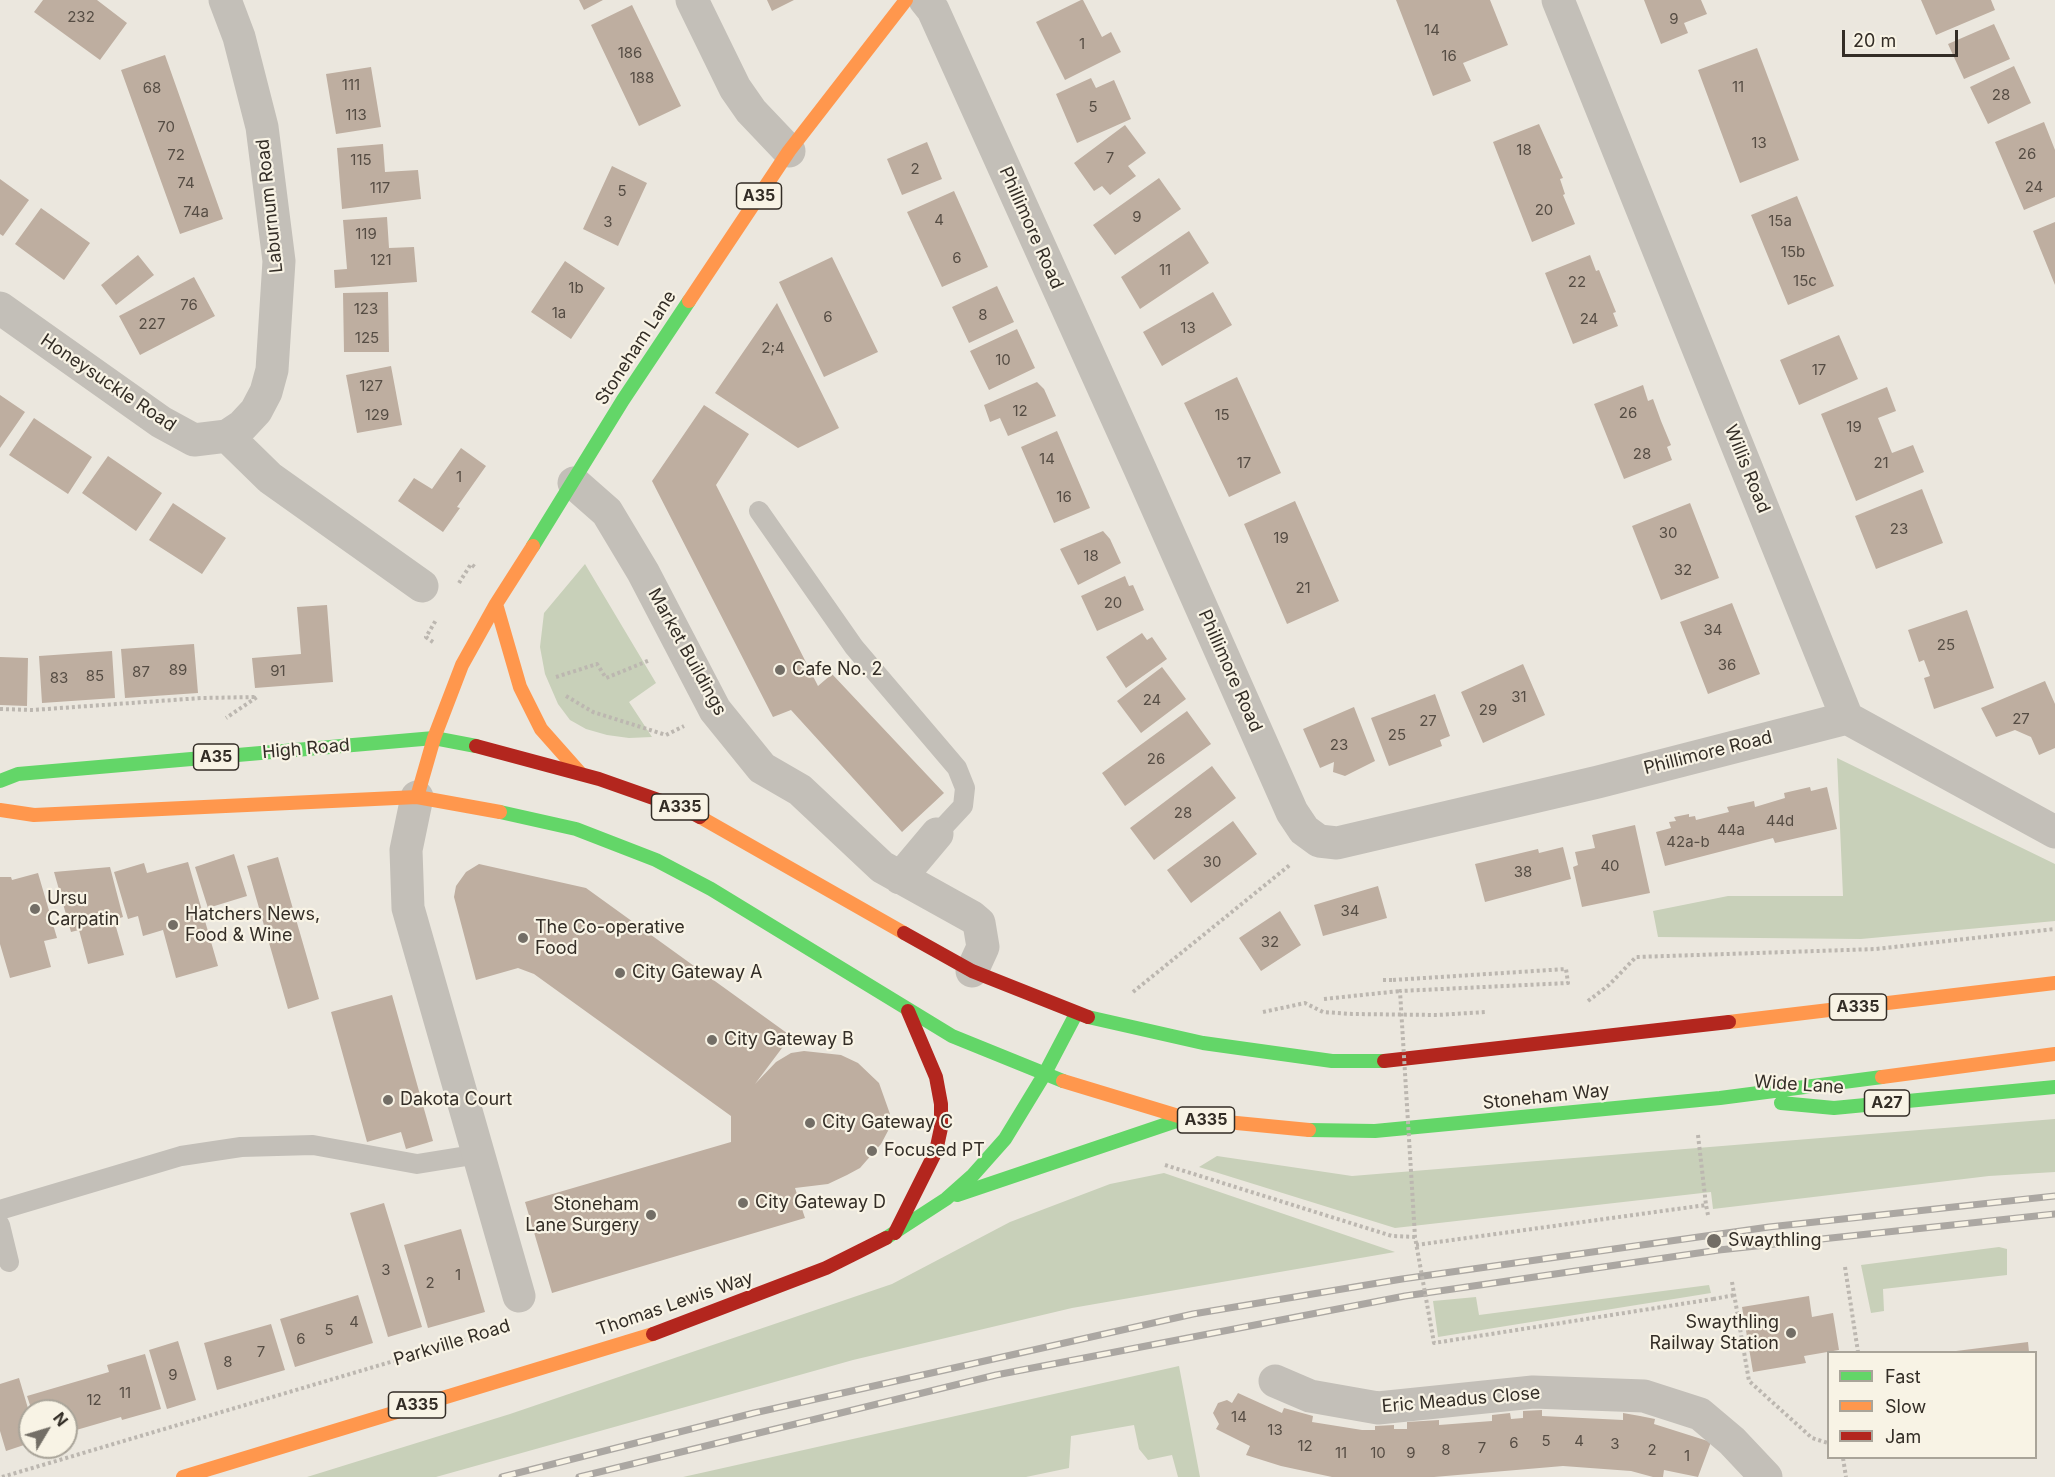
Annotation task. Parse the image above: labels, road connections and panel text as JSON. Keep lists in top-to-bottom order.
{
  "streets": {
    "main road": [
      "A35",
      "Stoneham Lane",
      "High Road",
      "A335",
      "Wide Lane",
      "Stoneham Way",
      "A27",
      "Thomas Lewis Way"
    ],
    "street": [
      "Laburnum Road",
      "Phillimore Road",
      "Honeysuckle Road",
      "Willis Road",
      "Market Buildings",
      "Parkville Road",
      "Eric Meadus Close"
    ]
  },
  "crossings": [
    ["A35", "Stoneham Lane"],
    ["A35", "High Road"],
    ["A35", "A335"],
    ["A35", "Parkville Road"],
    ["Laburnum Road", "Honeysuckle Road"],
    ["Phillimore Road", "Willis Road"],
    ["Stoneham Lane", "Market Buildings"],
    ["Stoneham Lane", "High Road"],
    ["Stoneham Lane", "A335"],
    ["Market Buildings", "A335"],
    ["High Road", "A335"],
    ["A335", "Stoneham Way"],
    ["A335", "Thomas Lewis Way"],
    ["A335", "Parkville Road"],
    ["Wide Lane", "Stoneham Way"],
    ["Stoneham Way", "Thomas Lewis Way"]
  ],
  "places": [
    "Cafe No. 2",
    "Ursu Carpatin",
    "Hatchers News, Food & Wine",
    "The Co-operative Food",
    "City Gateway A",
    "City Gateway B",
    "Dakota Court",
    "City Gateway C",
    "Focused PT",
    "City Gateway D",
    "Stoneham Lane Surgery",
    "Swaythling",
    "Swaythling Railway Station"
  ],
  "house_numbers": [
    "232",
    "9",
    "14",
    "1",
    "186",
    "16",
    "188",
    "111",
    "11",
    "68",
    "28",
    "5",
    "113",
    "70",
    "13",
    "18",
    "26",
    "72",
    "7",
    "115",
    "2",
    "74",
    "24",
    "117",
    "5",
    "20",
    "74a",
    "9",
    "4",
    "15a",
    "3",
    "119",
    "15b",
    "6",
    "121",
    "11",
    "15c",
    "22",
    "1b",
    "76",
    "123",
    "1a",
    "8",
    "6",
    "24",
    "227",
    "13",
    "125",
    "2;4",
    "10",
    "17",
    "127",
    "12",
    "26",
    "129",
    "15",
    "19",
    "28",
    "14",
    "17",
    "21",
    "1",
    "16",
    "23",
    "30",
    "19",
    "18",
    "32",
    "21",
    "20",
    "34",
    "25",
    "36",
    "89",
    "91",
    "87",
    "85",
    "83",
    "31",
    "24",
    "29",
    "27",
    "27",
    "25",
    "23",
    "26",
    "28",
    "44d",
    "44a",
    "42a-b",
    "30",
    "40",
    "38",
    "34",
    "32",
    "3",
    "1",
    "2",
    "4",
    "5",
    "6",
    "7",
    "8",
    "9",
    "11",
    "12",
    "14",
    "13",
    "5",
    "4",
    "6",
    "3",
    "12",
    "7",
    "8",
    "2",
    "11",
    "10",
    "9",
    "1"
  ],
  "legend": ["Fast", "Slow", "Jam"],
  "scale_bar": "20 m",
  "north": "top right"
}
